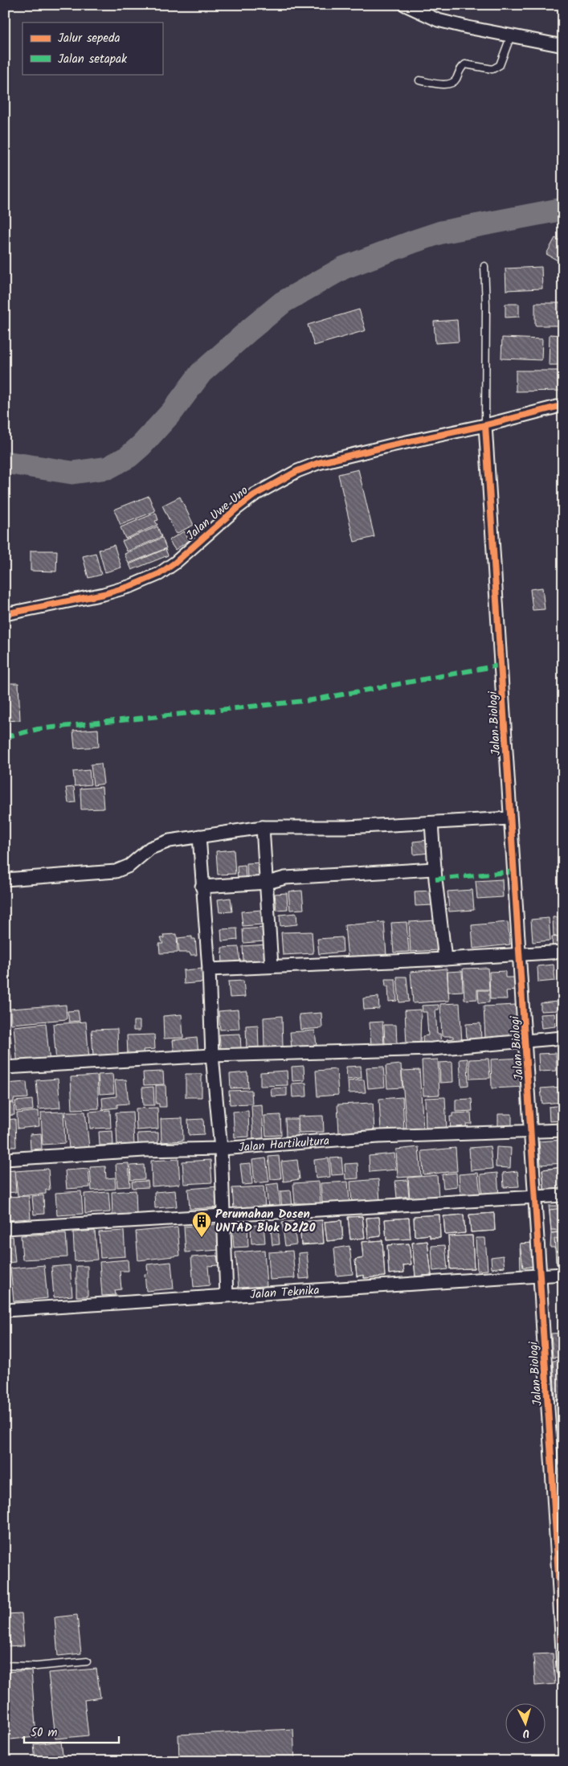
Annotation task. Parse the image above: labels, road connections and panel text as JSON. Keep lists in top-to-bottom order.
{
  "streets": {
    "street": [
      "Jalan Uwe Uno",
      "Jalan Biologi",
      "Jalan Hartikultura",
      "Jalan Teknika"
    ]
  },
  "crossings": [
    ["Jalan Uwe Uno", "Jalan Biologi"],
    ["Jalan Biologi", "Jalan Hartikultura"],
    ["Jalan Biologi", "Jalan Teknika"]
  ],
  "places": {
    "building": ["Perumahan Dosen UNTAD Blok D2/20"]
  },
  "legend": ["Jalur sepeda", "Jalan setapak"],
  "scale_bar": "50 m",
  "north": "bottom"
}
